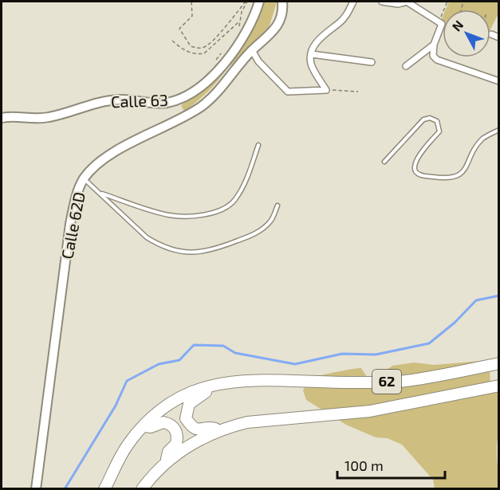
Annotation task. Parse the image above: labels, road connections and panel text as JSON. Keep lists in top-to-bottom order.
{
  "streets": {
    "highway": ["62"],
    "main road": ["Calle 63", "Calle 62D"]
  },
  "scale_bar": "100 m",
  "north": "top left"
}
